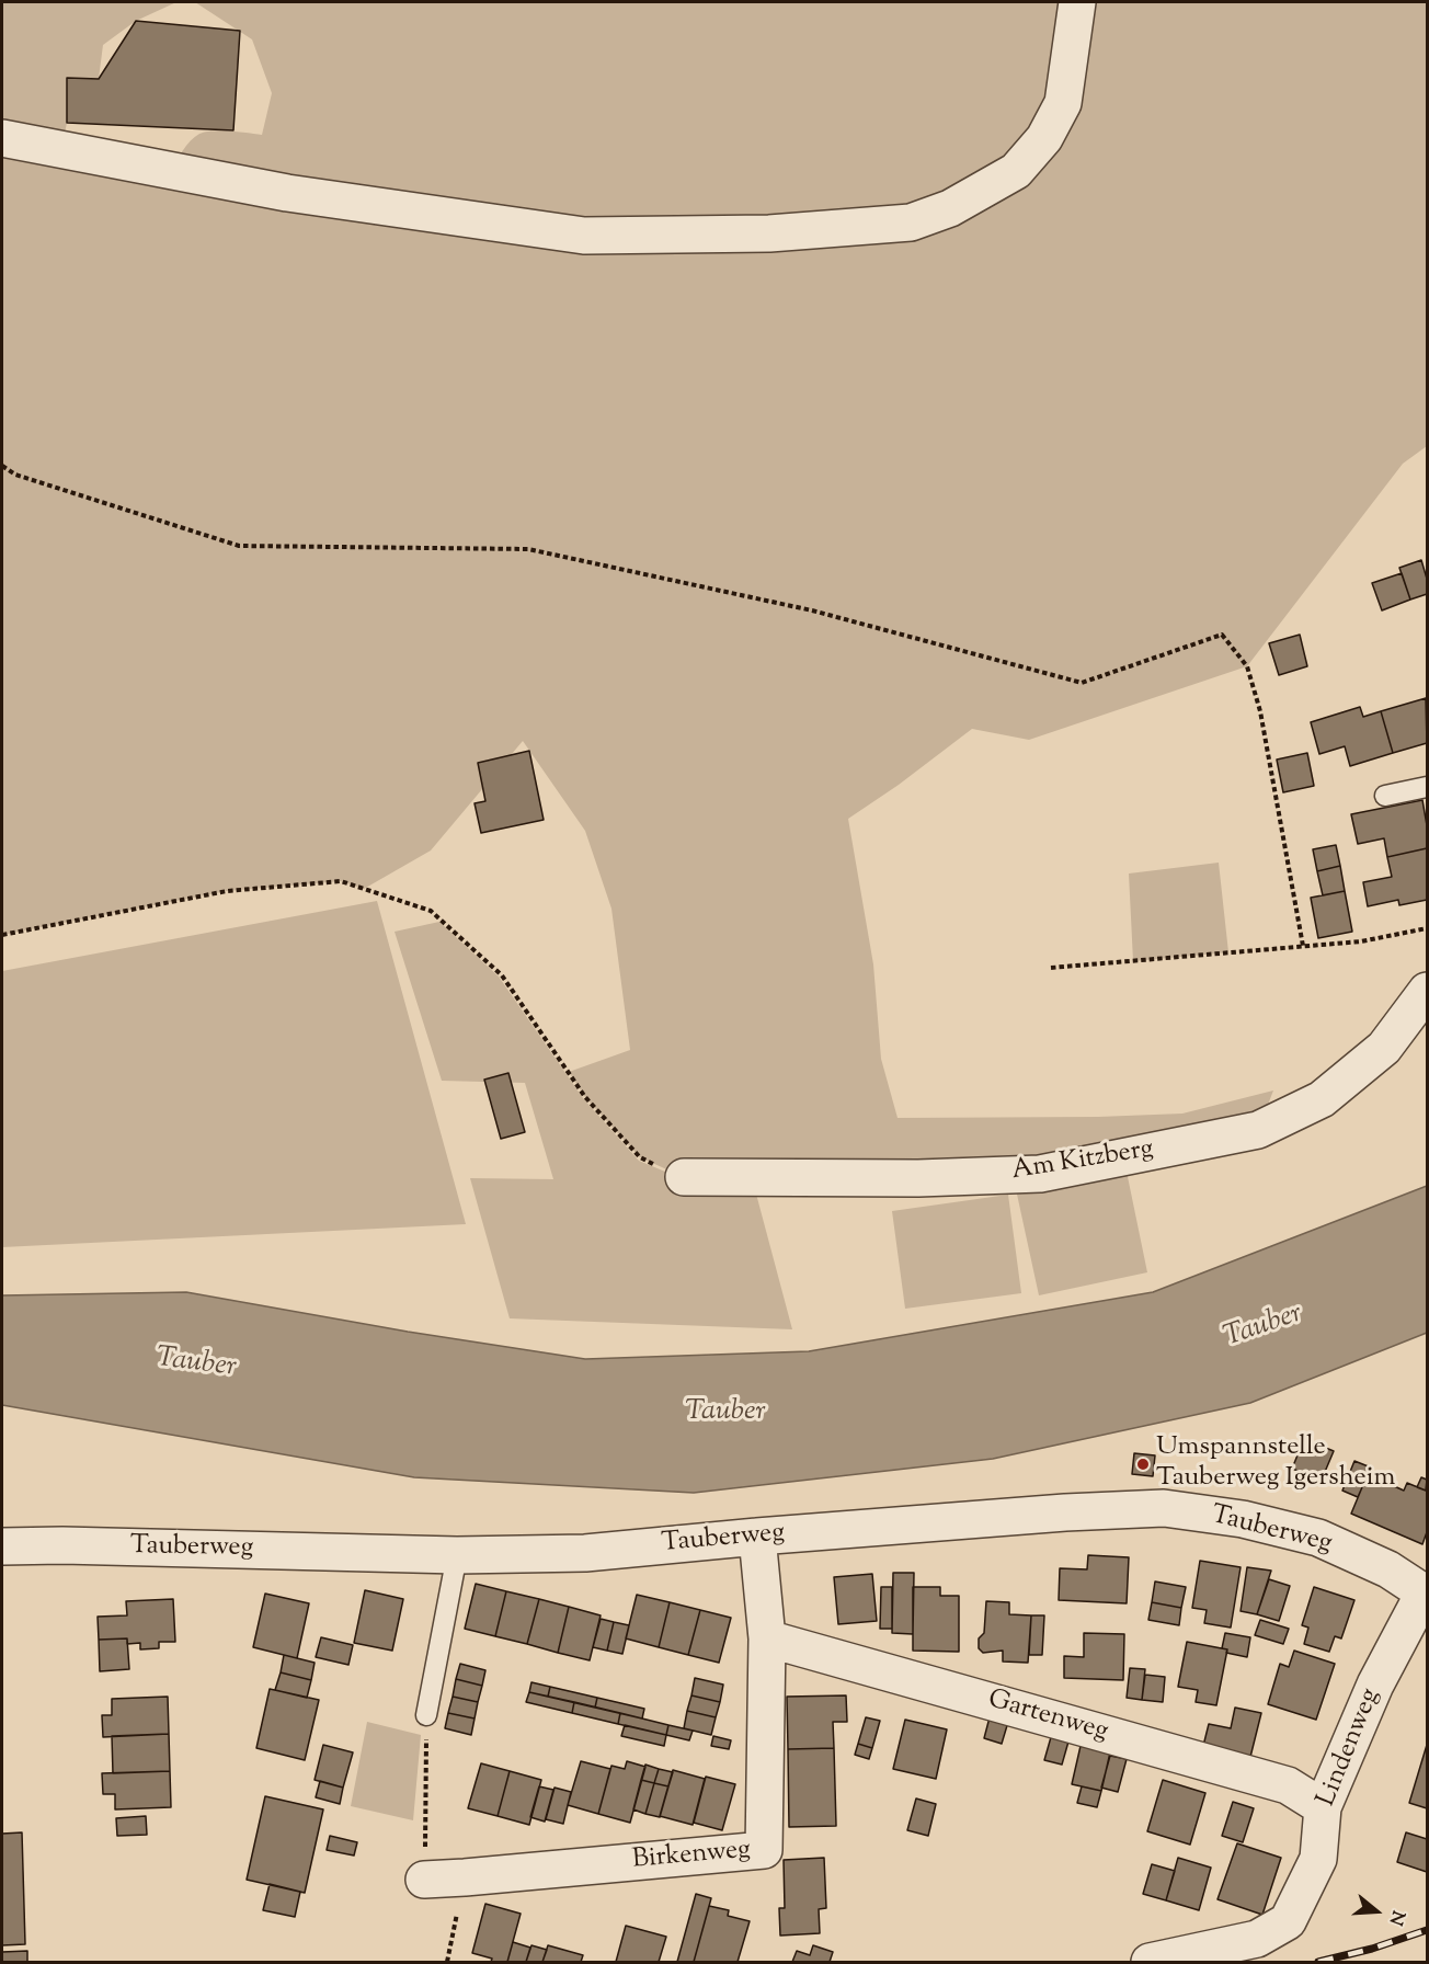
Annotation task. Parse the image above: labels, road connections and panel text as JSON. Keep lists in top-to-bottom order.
{
  "streets": {
    "street": [
      "Am Kitzberg",
      "Tauberweg",
      "Gartenweg",
      "Lindenweg",
      "Birkenweg"
    ]
  },
  "crossings": [
    ["Tauberweg", "Lindenweg"],
    ["Tauberweg", "Birkenweg"],
    ["Gartenweg", "Lindenweg"],
    ["Gartenweg", "Birkenweg"]
  ],
  "water": ["Tauber"],
  "places": ["Umspannstelle Tauberweg Igersheim"],
  "north": "right"
}
